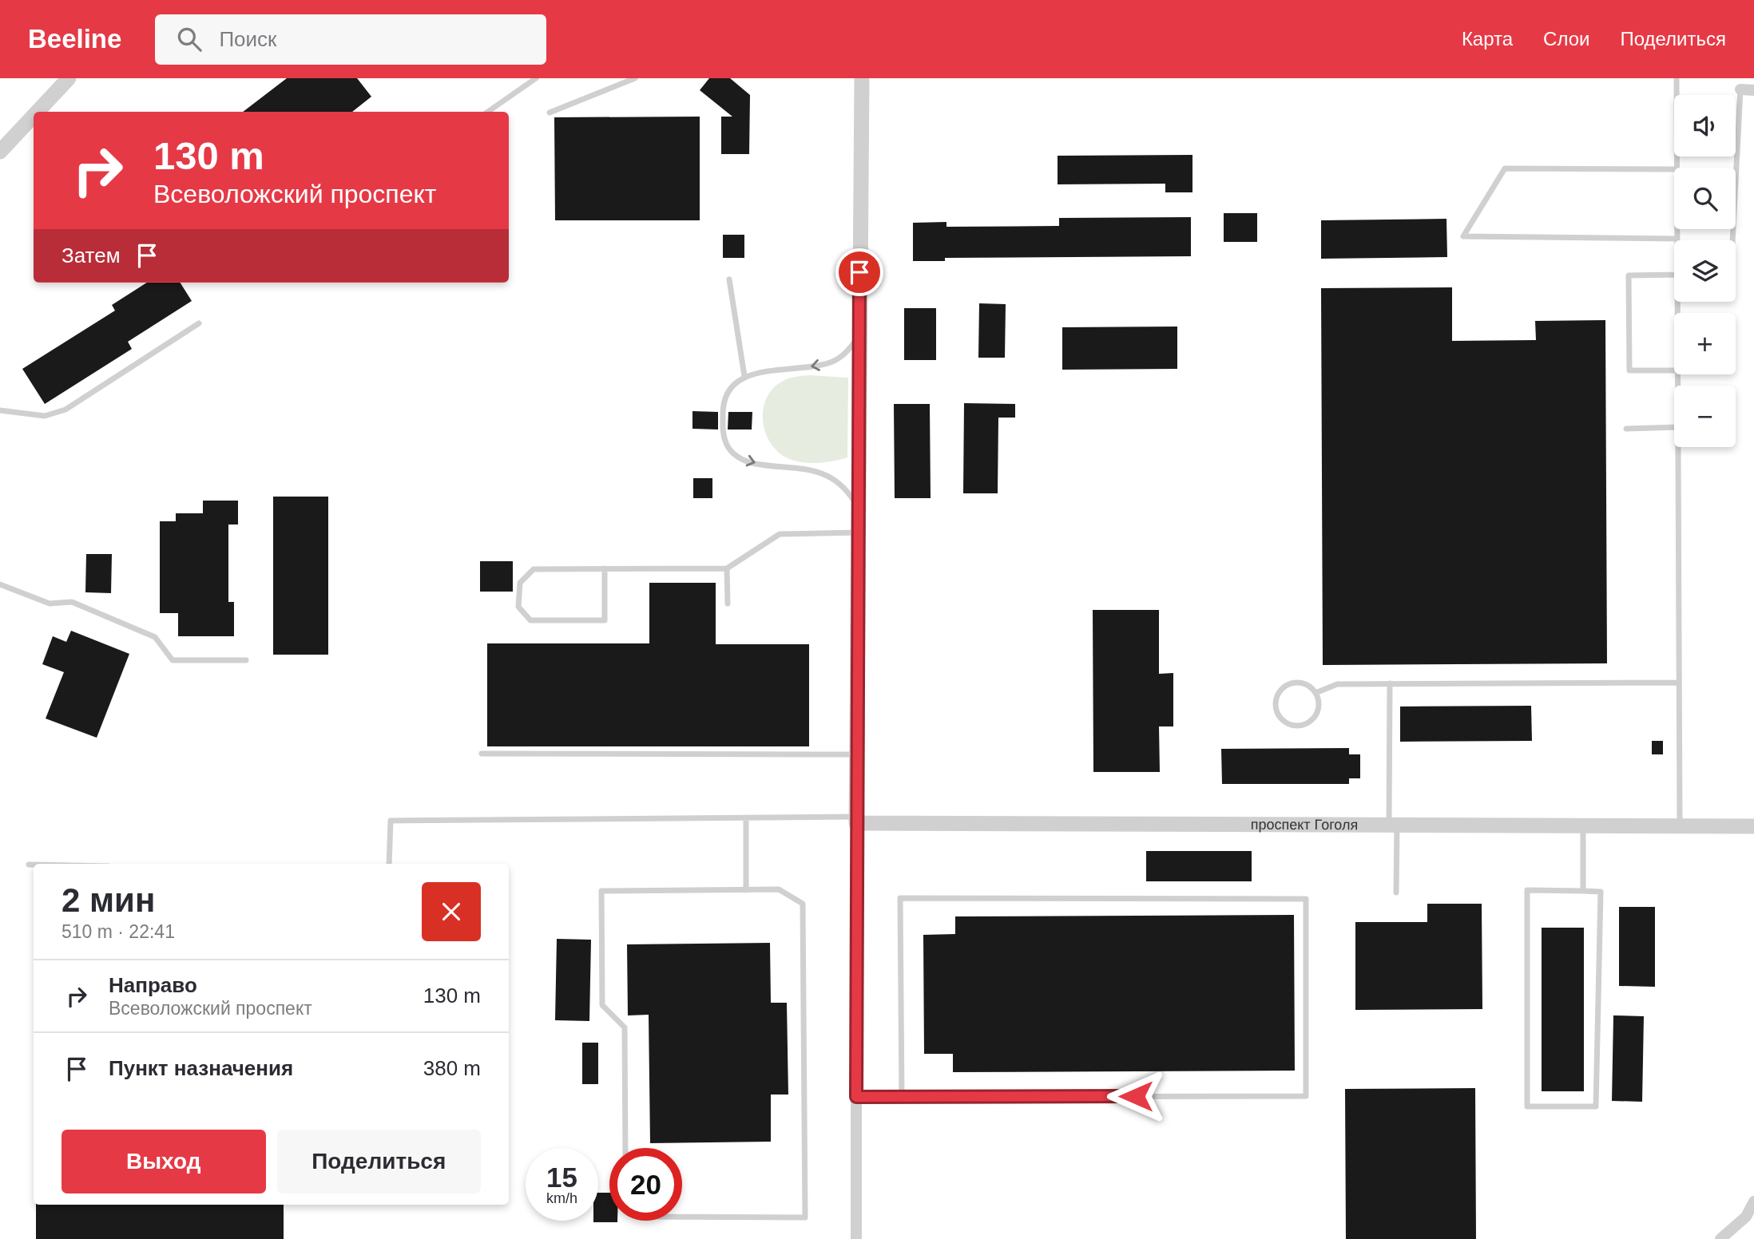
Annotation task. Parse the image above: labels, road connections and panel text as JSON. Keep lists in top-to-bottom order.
{
  "streets": {
    "street": ["проспект Гоголя"]
  },
  "page": {
    "header": "Beeline",
    "search": "Поиск",
    "nav": ["Карта", "Слои", "Поделиться"],
    "map_buttons": ["+", "−"],
    "turn": ["130 m", "Всеволожский проспект"],
    "then": "Затем",
    "heading": ["2 мин", "510 m · 22:41"],
    "list": [
      {
        "name": "Направо",
        "note": "Всеволожский проспект",
        "value": "130 m"
      },
      {
        "name": "Пункт назначения",
        "value": "380 m"
      }
    ],
    "buttons": ["Выход", "Поделиться"],
    "speed": "15 km/h",
    "limit": "20"
  }
}
